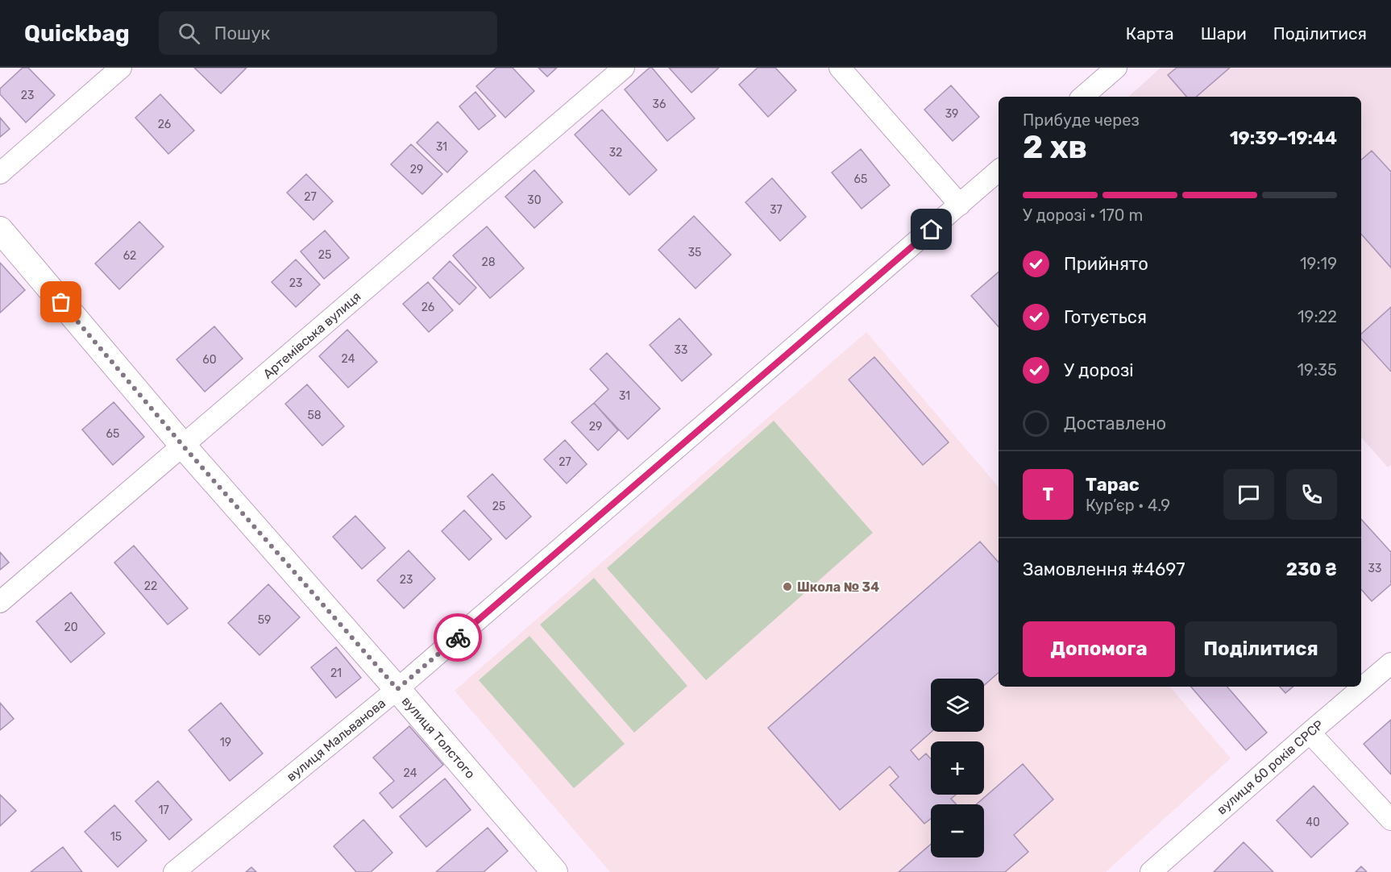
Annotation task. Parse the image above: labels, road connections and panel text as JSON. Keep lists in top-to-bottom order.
{
  "streets": {
    "street": [
      "Артемівська вулиця",
      "вулиця Толстого",
      "вулиця Мальванова",
      "вулиця 60 років СРСР"
    ]
  },
  "crossings": [
    ["Артемівська вулиця", "вулиця Толстого"],
    ["вулиця Толстого", "вулиця Мальванова"]
  ],
  "places": ["Школа № 34"],
  "house_numbers": [
    "23",
    "36",
    "39",
    "26",
    "31",
    "32",
    "29",
    "65",
    "27",
    "30",
    "37",
    "35",
    "25",
    "62",
    "28",
    "23",
    "26",
    "33",
    "24",
    "60",
    "31",
    "58",
    "29",
    "65",
    "27",
    "25",
    "33",
    "23",
    "22",
    "59",
    "20",
    "21",
    "19",
    "24",
    "17",
    "40",
    "15"
  ],
  "page": {
    "header": "Quickbag",
    "search": "Пошук",
    "nav": ["Карта", "Шари", "Поділитися"],
    "heading": ["2 хв", "Прибуде через", "19:39–19:44"],
    "panel": [
      "Тарас",
      "Кур’єр · 4.9",
      "Замовлення #4697",
      "230 ₴"
    ],
    "bar": "У дорозі · 170 m",
    "list": [
      ["Прийнято", "19:19"],
      ["Готується", "19:22"],
      ["У дорозі", "19:35"],
      "Доставлено"
    ],
    "round": "Т",
    "buttons": ["Допомога", "Поділитися"],
    "map_buttons": ["+", "−"]
  }
}
